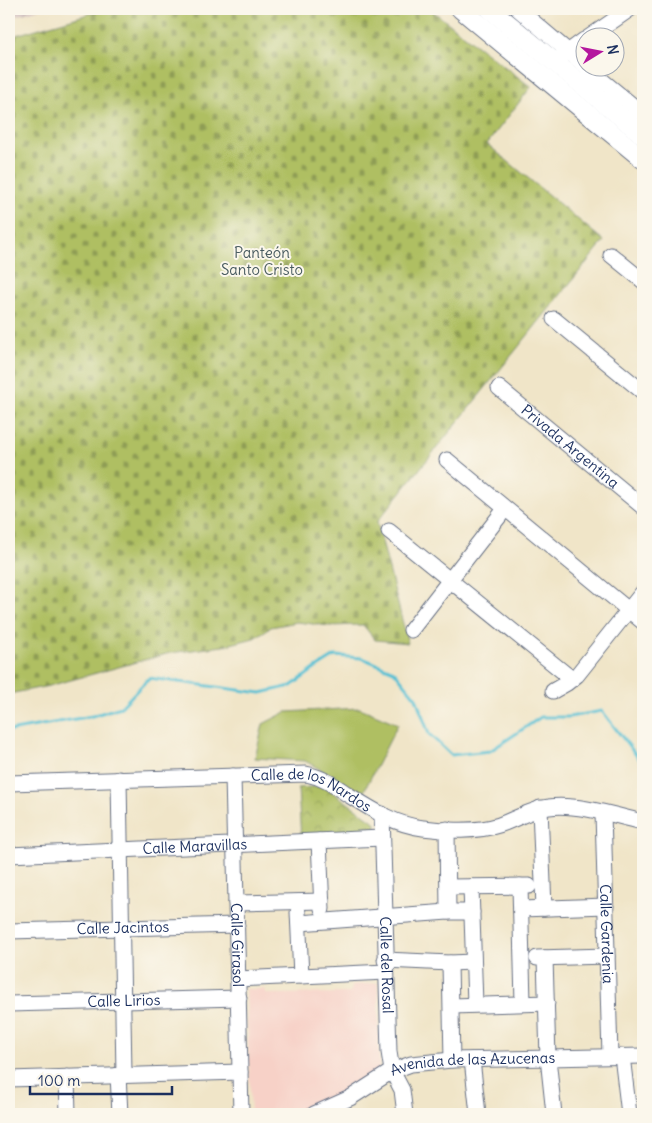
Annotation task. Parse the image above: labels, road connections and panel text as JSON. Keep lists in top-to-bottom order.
{
  "streets": {
    "street": [
      "Privada Argentina",
      "Calle de los Nardos",
      "Calle Maravillas",
      "Calle Jacintos",
      "Calle Gardenia",
      "Calle Girasol",
      "Calle del Rosal",
      "Calle Lirios",
      "Avenida de las Azucenas"
    ]
  },
  "crossings": [
    ["Calle de los Nardos", "Calle Gardenia"],
    ["Calle de los Nardos", "Calle Girasol"],
    ["Calle de los Nardos", "Calle del Rosal"],
    ["Calle Maravillas", "Calle Girasol"],
    ["Calle Maravillas", "Calle del Rosal"],
    ["Calle Jacintos", "Calle Girasol"],
    ["Calle Gardenia", "Avenida de las Azucenas"],
    ["Calle Girasol", "Calle Lirios"],
    ["Calle del Rosal", "Avenida de las Azucenas"]
  ],
  "parks": ["Panteón Santo Cristo"],
  "scale_bar": "100 m",
  "north": "right"
}
